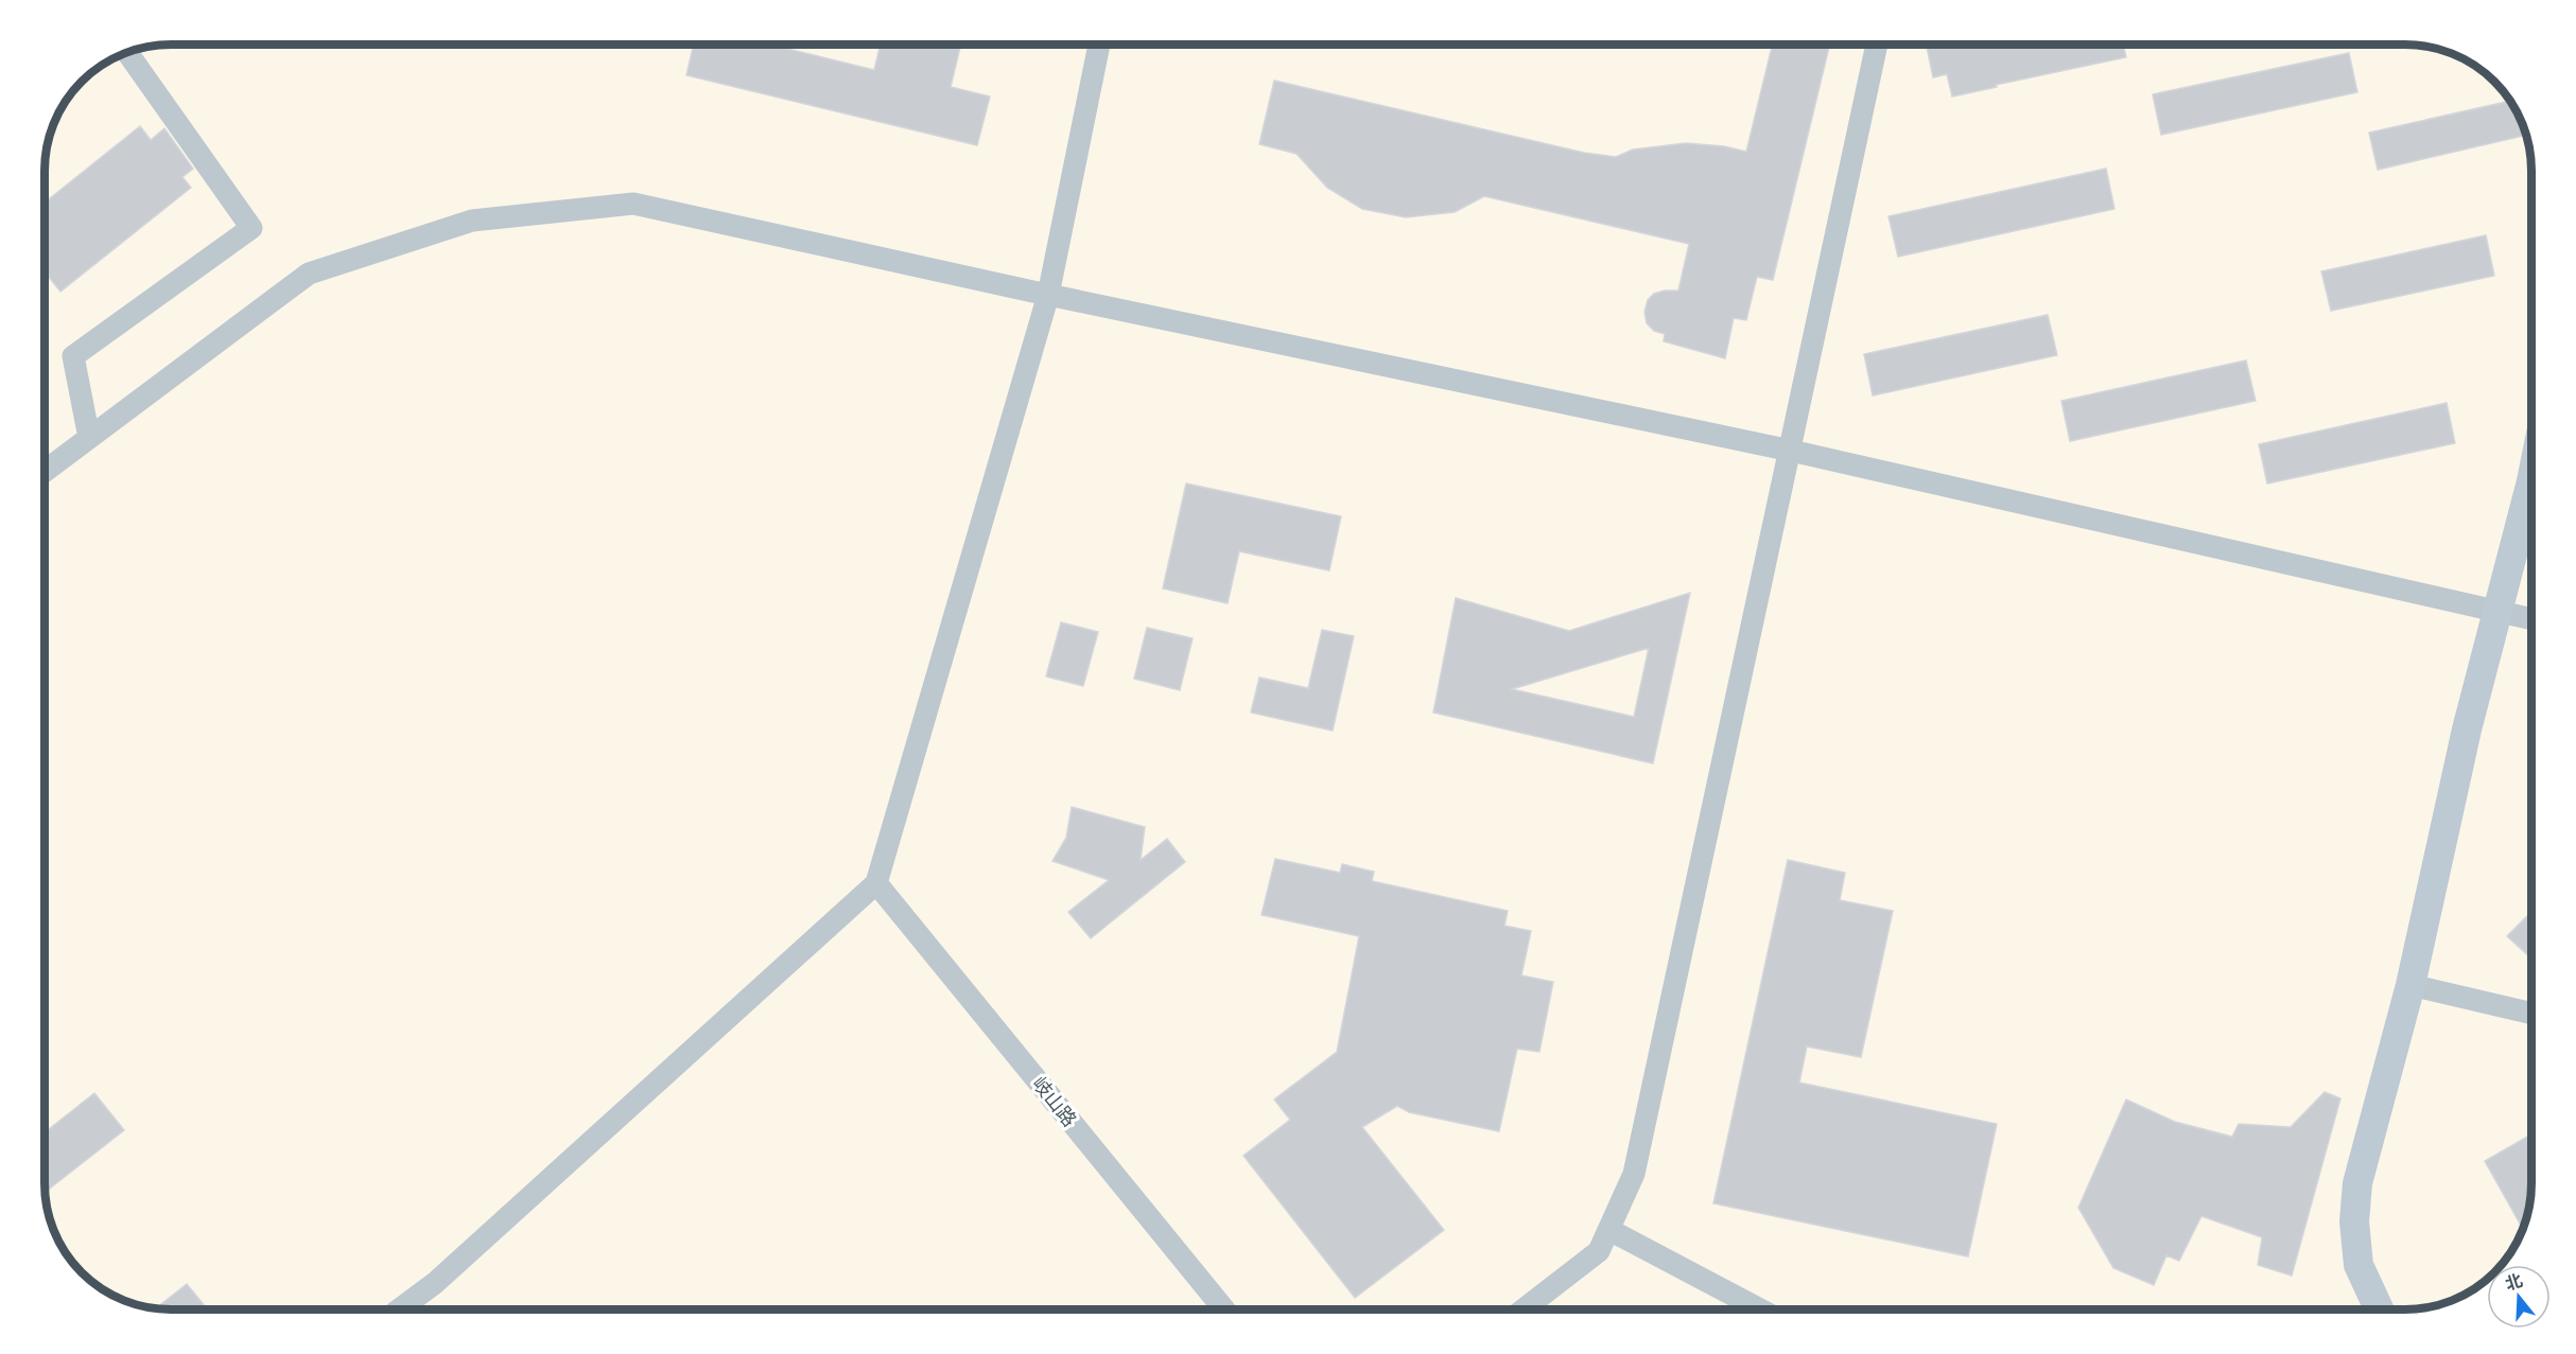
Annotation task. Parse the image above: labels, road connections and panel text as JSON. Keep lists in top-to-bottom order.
{
  "streets": {
    "street": ["岐山路"]
  },
  "north": "top"
}
